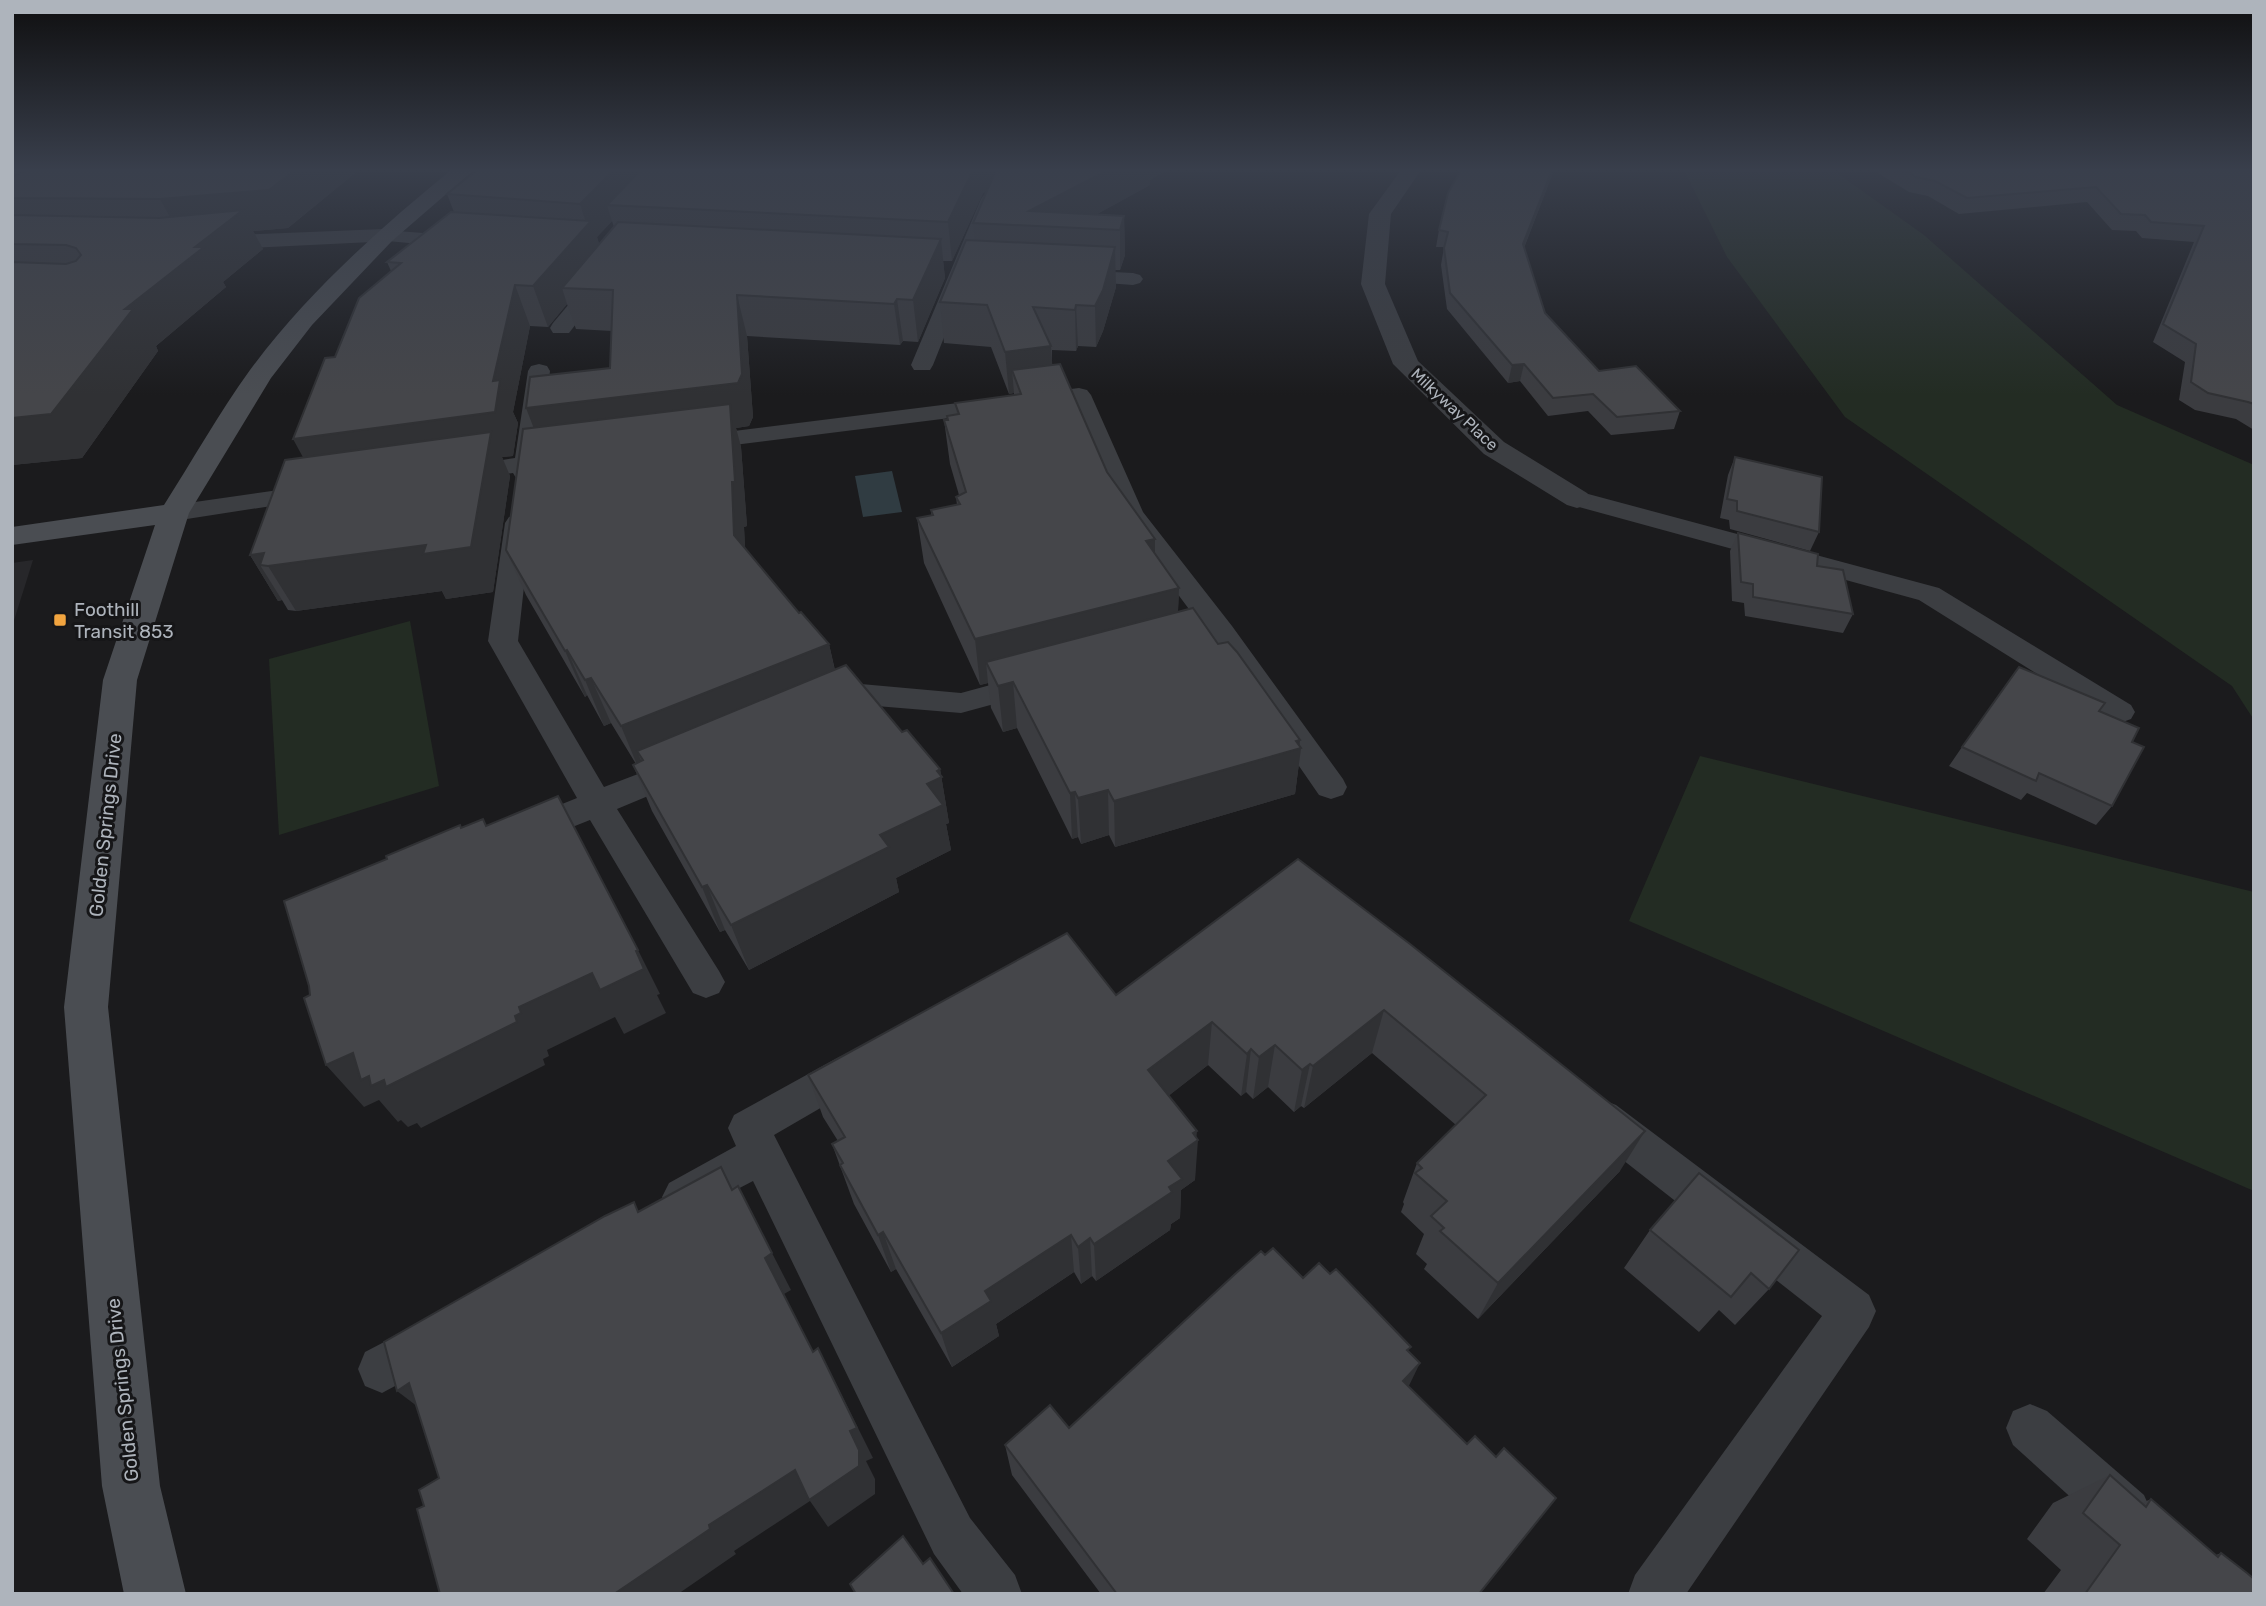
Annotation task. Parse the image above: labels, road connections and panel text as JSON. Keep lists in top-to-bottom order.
{
  "streets": {
    "main road": ["Golden Springs Drive"],
    "street": ["Milkyway Place"]
  },
  "places": {
    "transit": ["Foothill Transit 853"]
  }
}
